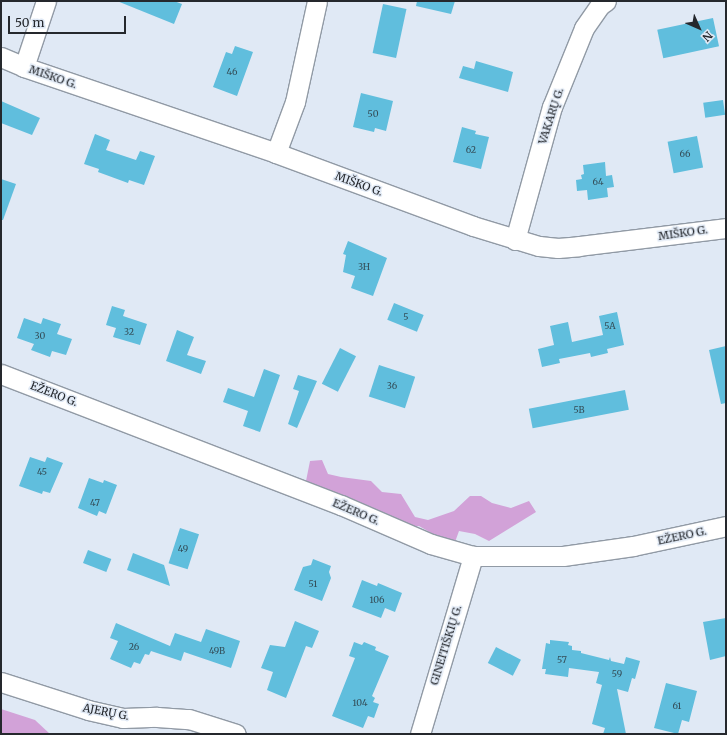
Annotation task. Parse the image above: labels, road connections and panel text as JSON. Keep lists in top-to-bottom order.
{
  "streets": {
    "street": [
      "MIŠKO G.",
      "VAKARŲ G.",
      "EŽERO G.",
      "GINEITIŠKIŲ G.",
      "AJERŲ G."
    ]
  },
  "crossings": [
    ["MIŠKO G.", "VAKARŲ G."],
    ["EŽERO G.", "GINEITIŠKIŲ G."]
  ],
  "house_numbers": [
    "46",
    "50",
    "62",
    "66",
    "64",
    "3H",
    "5",
    "5A",
    "32",
    "30",
    "36",
    "5B",
    "45",
    "47",
    "49",
    "51",
    "106",
    "26",
    "49B",
    "57",
    "59",
    "104",
    "61"
  ],
  "scale_bar": "50 m",
  "north": "bottom right"
}
